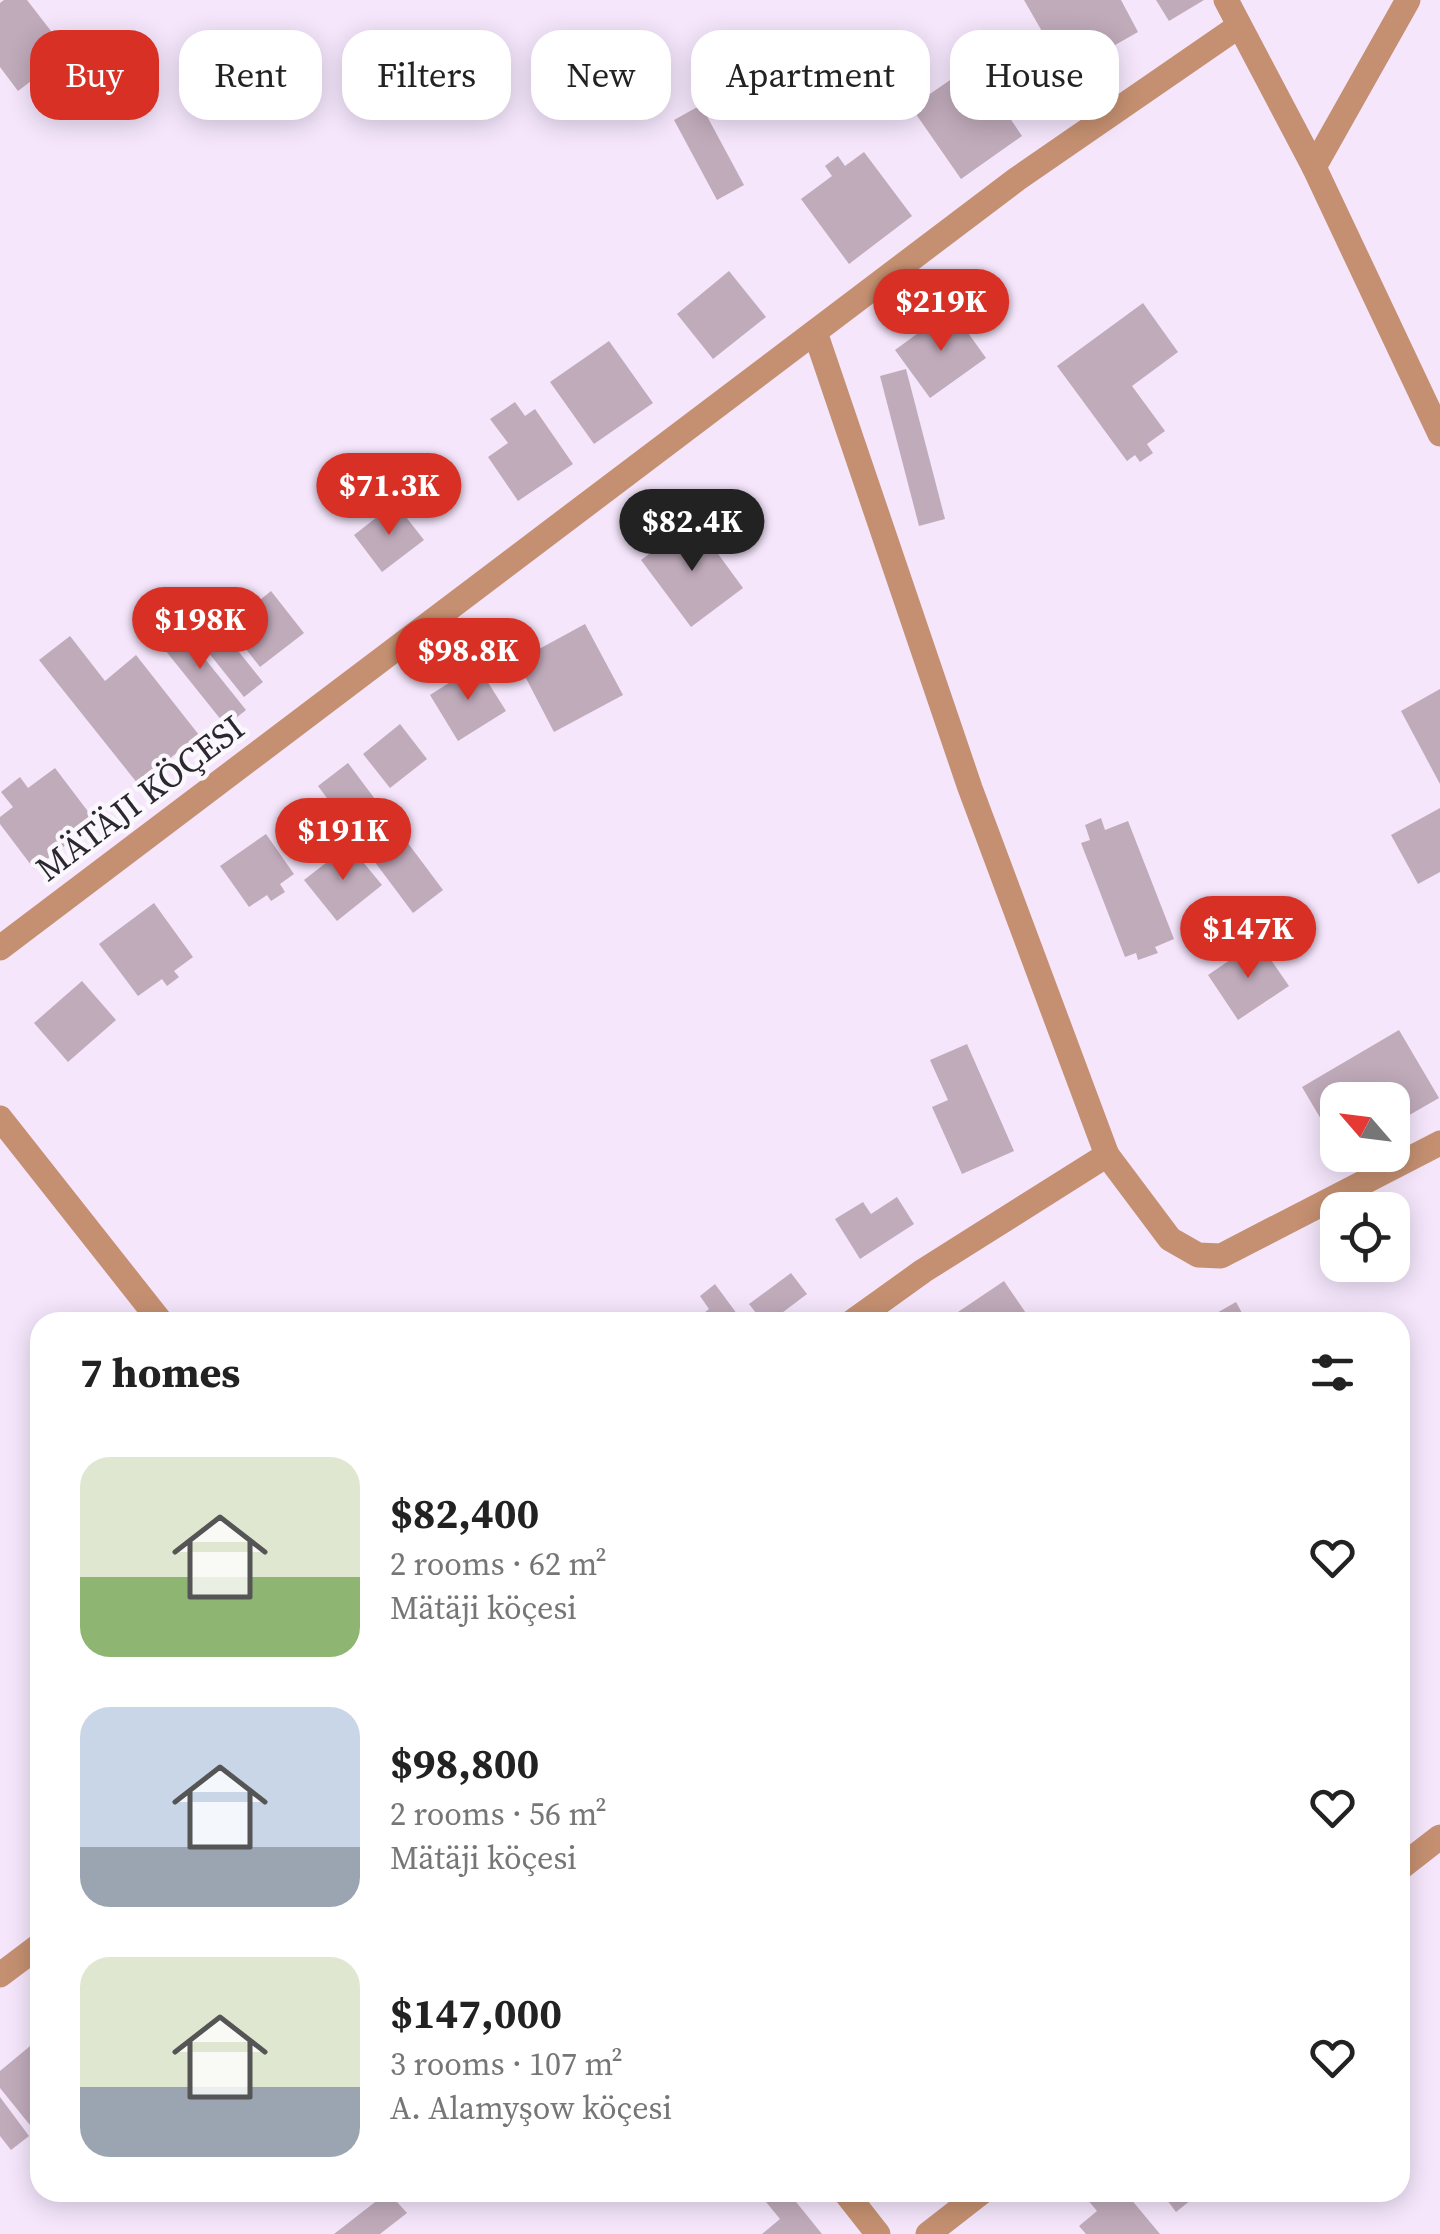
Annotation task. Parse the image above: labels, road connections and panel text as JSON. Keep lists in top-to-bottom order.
{
  "streets": {
    "street": ["MÄTÄJI KÖÇESI"]
  },
  "north": "top left",
  "page": {
    "chip": [
      "Buy",
      "Rent",
      "Filters",
      "New",
      "Apartment",
      "House"
    ],
    "price": [
      "$219K",
      "$71.3K",
      "$82.4K",
      "$198K",
      "$98.8K",
      "$191K",
      "$147K"
    ],
    "heading": "7 homes",
    "list": [
      {
        "name": "$82,400",
        "note": "2 rooms · 62 m² · Mätäji köçesi"
      },
      {
        "name": "$98,800",
        "note": "2 rooms · 56 m² · Mätäji köçesi"
      },
      {
        "name": "$147,000",
        "note": "3 rooms · 107 m² · A. Alamyşow köçesi"
      }
    ]
  }
}
